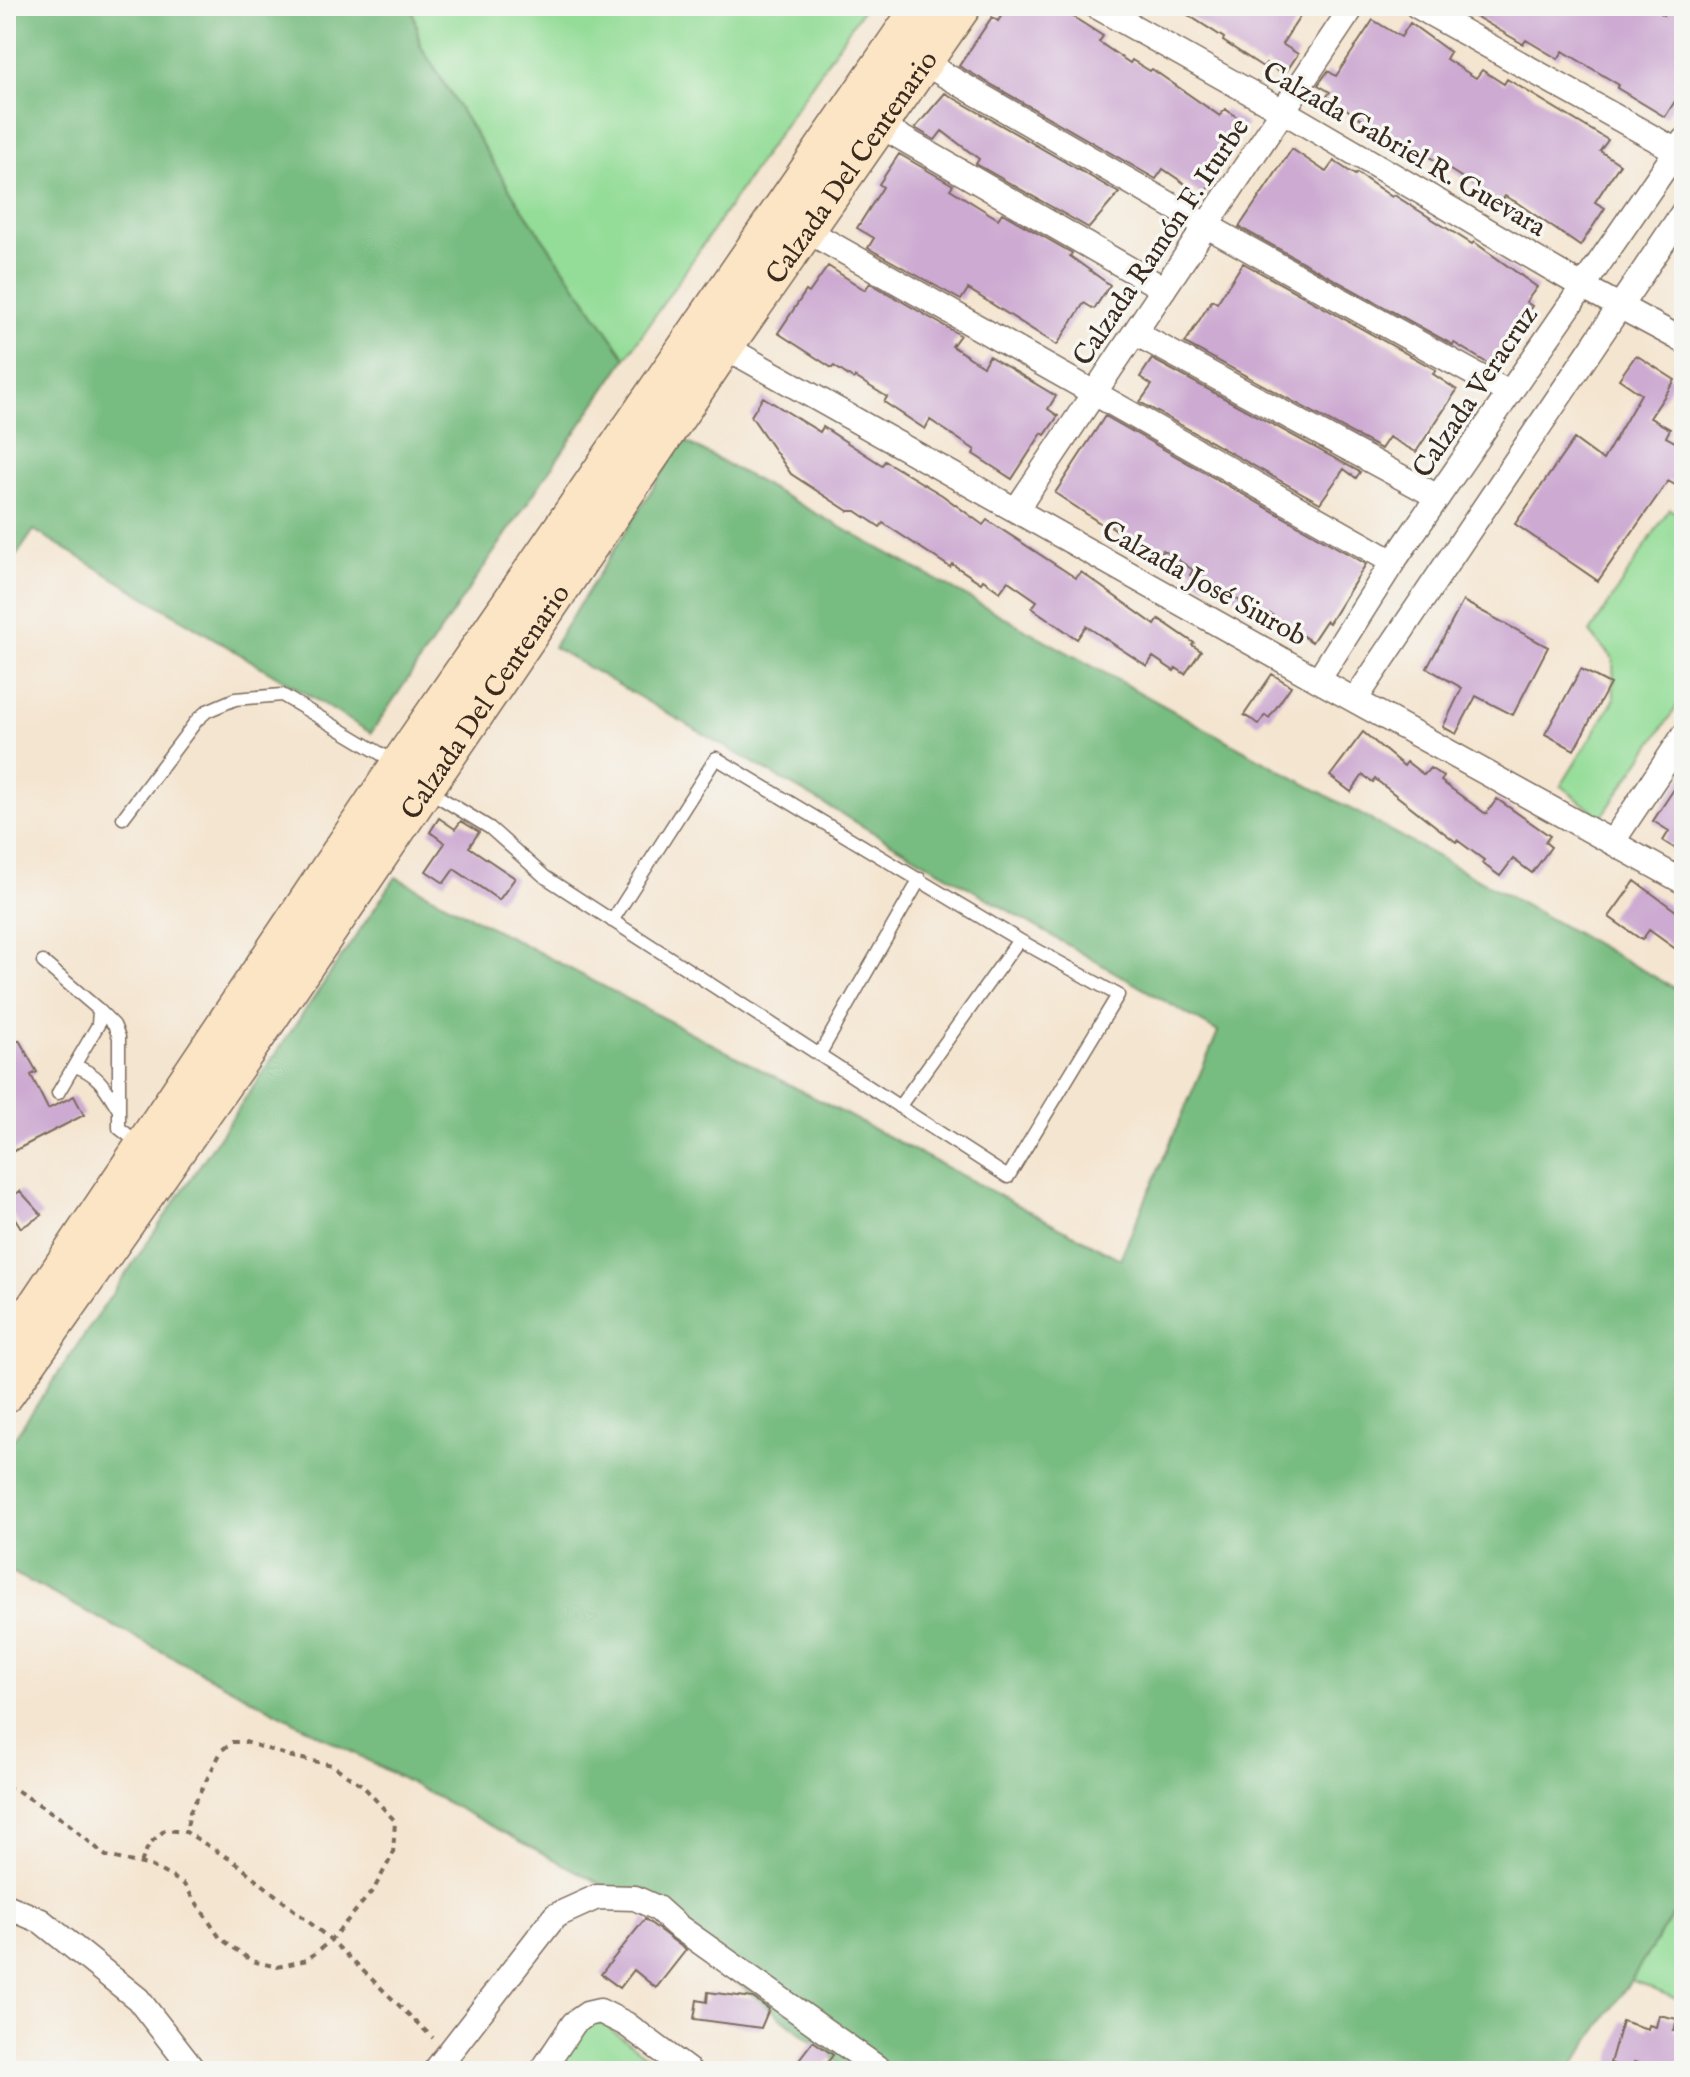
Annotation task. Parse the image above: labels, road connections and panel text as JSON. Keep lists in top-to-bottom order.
{
  "streets": {
    "main road": ["Calzada Del Centenario"],
    "street": [
      "Calzada Gabriel R. Guevara",
      "Calzada Ramón F. Iturbe",
      "Calzada Veracruz",
      "Calzada José Siurob"
    ]
  },
  "crossings": [
    ["Calzada Gabriel R. Guevara", "Calzada Ramón F. Iturbe"],
    ["Calzada Gabriel R. Guevara", "Calzada Veracruz"],
    ["Calzada Del Centenario", "Calzada José Siurob"],
    ["Calzada Ramón F. Iturbe", "Calzada José Siurob"],
    ["Calzada Veracruz", "Calzada José Siurob"]
  ]
}
